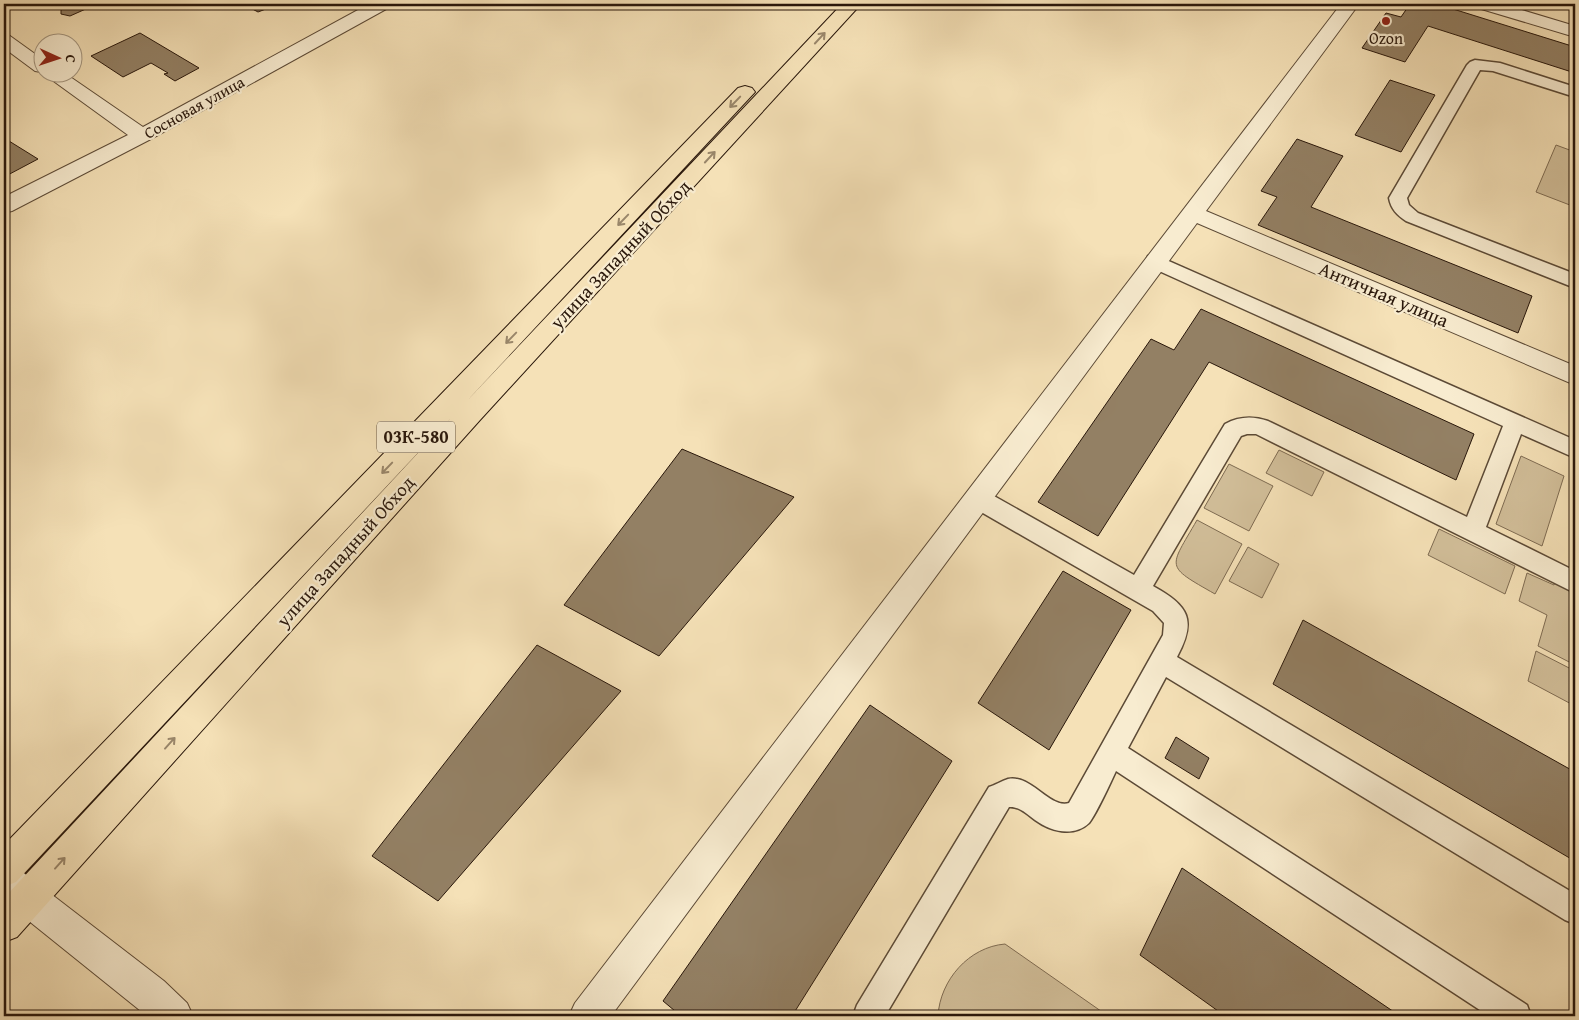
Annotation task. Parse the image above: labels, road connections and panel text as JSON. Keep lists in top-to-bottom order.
{
  "streets": {
    "highway": ["улица Западный Обход", "03К-580"],
    "street": ["Сосновая улица", "Античная улица"]
  },
  "places": ["Ozon"],
  "north": "right"
}
